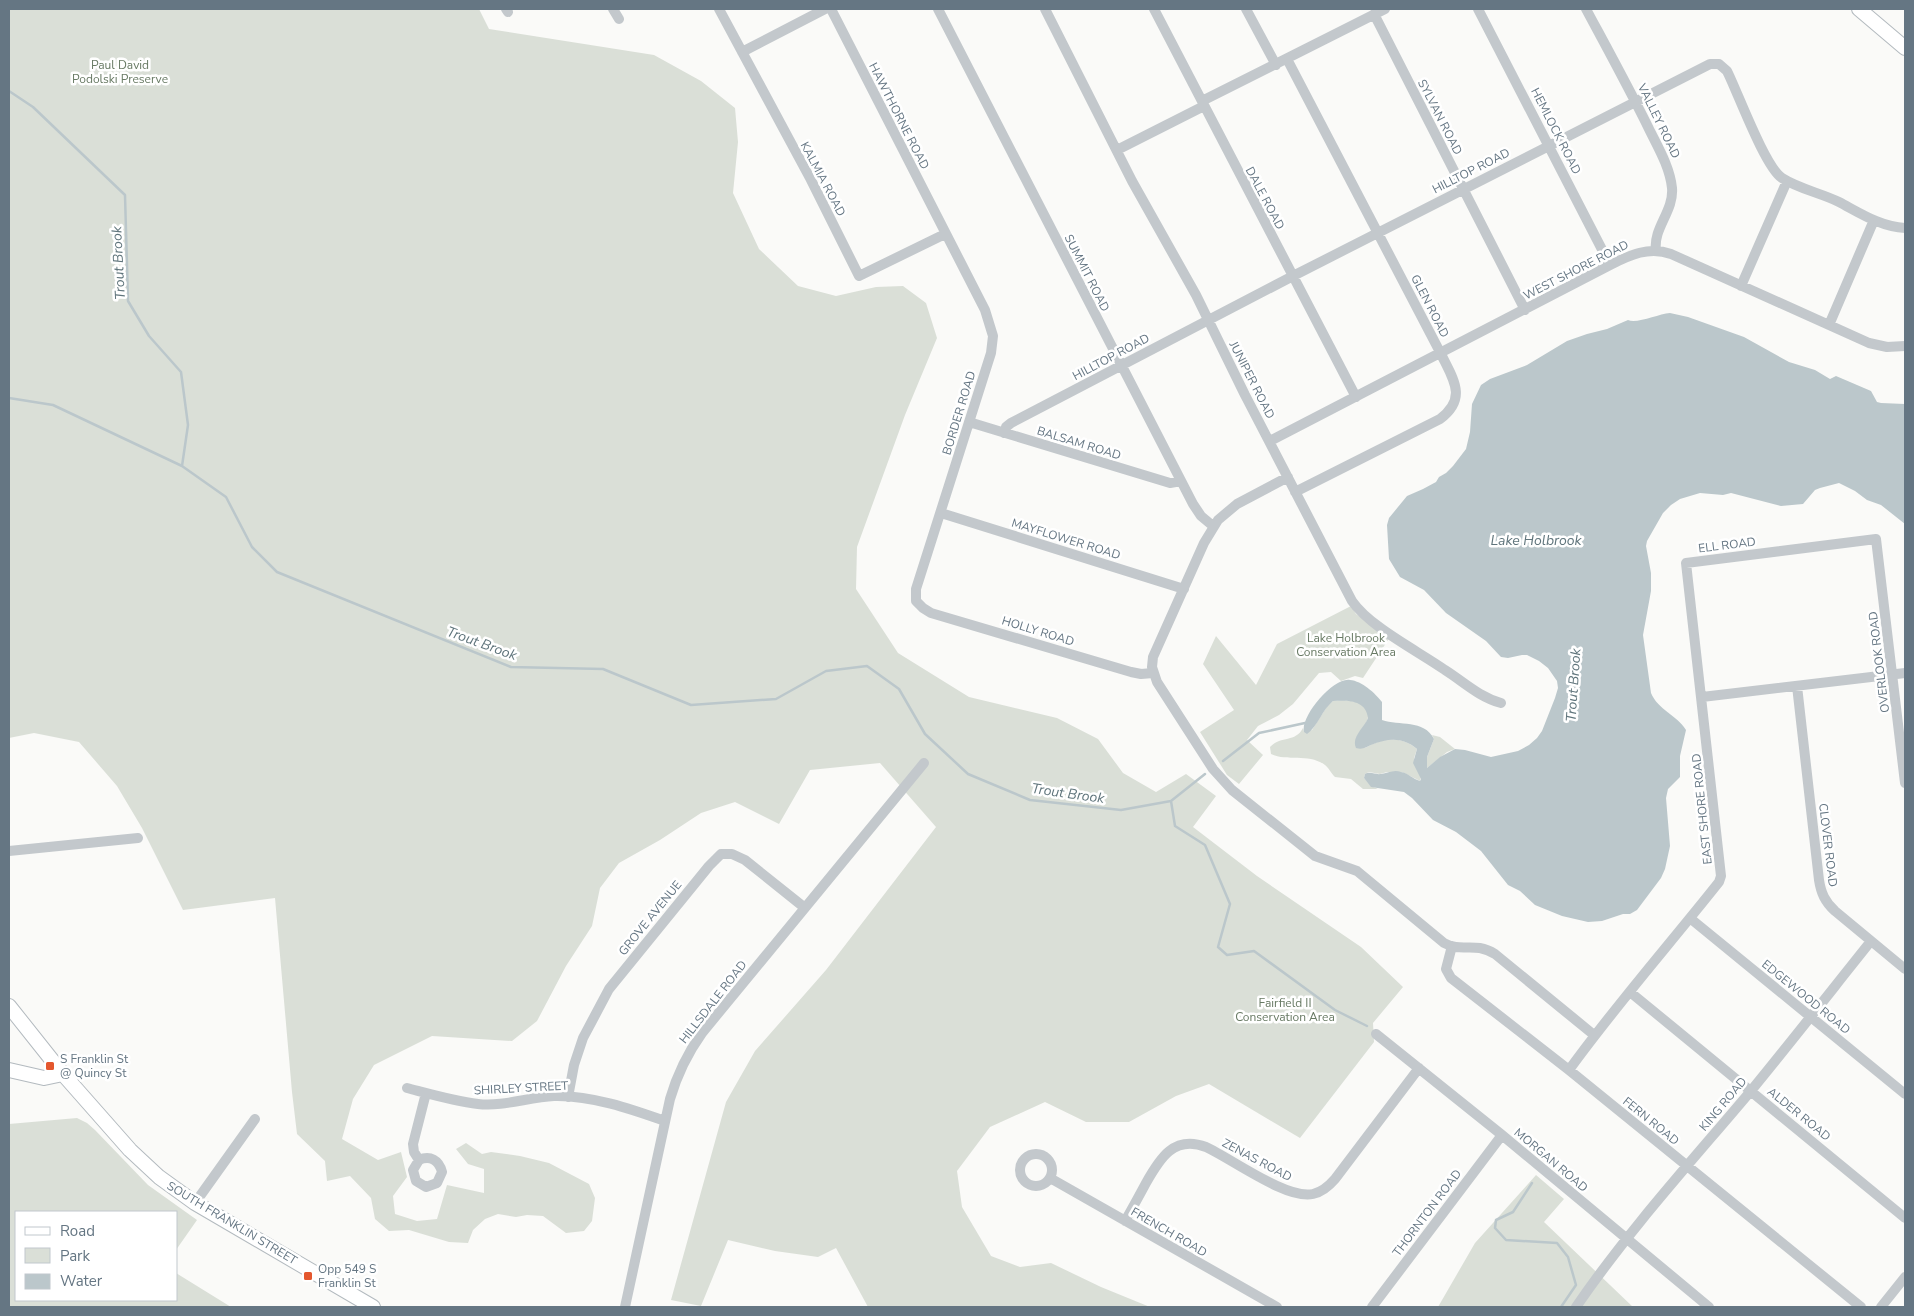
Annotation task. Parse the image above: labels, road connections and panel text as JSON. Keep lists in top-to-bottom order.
{
  "streets": {
    "main road": ["SOUTH FRANKLIN STREET"],
    "street": [
      "HAWTHORNE ROAD",
      "SYLVAN ROAD",
      "VALLEY ROAD",
      "HEMLOCK ROAD",
      "HILLTOP ROAD",
      "KALMIA ROAD",
      "DALE ROAD",
      "WEST SHORE ROAD",
      "SUMMIT ROAD",
      "GLEN ROAD",
      "JUNIPER ROAD",
      "BORDER ROAD",
      "BALSAM ROAD",
      "MAYFLOWER ROAD",
      "ELL ROAD",
      "HOLLY ROAD",
      "OVERLOOK ROAD",
      "EAST SHORE ROAD",
      "CLOVER ROAD",
      "GROVE AVENUE",
      "EDGEWOOD ROAD",
      "HILLSDALE ROAD",
      "SHIRLEY STREET",
      "KING ROAD",
      "ALDER ROAD",
      "FERN ROAD",
      "ZENAS ROAD",
      "MORGAN ROAD",
      "THORNTON ROAD",
      "FRENCH ROAD"
    ]
  },
  "crossings": [
    ["HAWTHORNE ROAD", "KALMIA ROAD"],
    ["HAWTHORNE ROAD", "BORDER ROAD"],
    ["SYLVAN ROAD", "HILLTOP ROAD"],
    ["SYLVAN ROAD", "WEST SHORE ROAD"],
    ["VALLEY ROAD", "HILLTOP ROAD"],
    ["VALLEY ROAD", "WEST SHORE ROAD"],
    ["HEMLOCK ROAD", "HILLTOP ROAD"],
    ["HEMLOCK ROAD", "WEST SHORE ROAD"],
    ["HILLTOP ROAD", "DALE ROAD"],
    ["HILLTOP ROAD", "SUMMIT ROAD"],
    ["HILLTOP ROAD", "GLEN ROAD"],
    ["HILLTOP ROAD", "JUNIPER ROAD"],
    ["HILLTOP ROAD", "BALSAM ROAD"],
    ["KALMIA ROAD", "BORDER ROAD"],
    ["DALE ROAD", "WEST SHORE ROAD"],
    ["WEST SHORE ROAD", "GLEN ROAD"],
    ["WEST SHORE ROAD", "JUNIPER ROAD"],
    ["SUMMIT ROAD", "BALSAM ROAD"],
    ["GLEN ROAD", "JUNIPER ROAD"],
    ["BORDER ROAD", "BALSAM ROAD"],
    ["BORDER ROAD", "MAYFLOWER ROAD"],
    ["BORDER ROAD", "HOLLY ROAD"],
    ["ELL ROAD", "OVERLOOK ROAD"],
    ["ELL ROAD", "EAST SHORE ROAD"],
    ["EAST SHORE ROAD", "EDGEWOOD ROAD"],
    ["EAST SHORE ROAD", "ALDER ROAD"],
    ["EAST SHORE ROAD", "FERN ROAD"],
    ["CLOVER ROAD", "KING ROAD"],
    ["GROVE AVENUE", "HILLSDALE ROAD"],
    ["GROVE AVENUE", "SHIRLEY STREET"],
    ["EDGEWOOD ROAD", "KING ROAD"],
    ["HILLSDALE ROAD", "SHIRLEY STREET"],
    ["KING ROAD", "ALDER ROAD"],
    ["KING ROAD", "FERN ROAD"],
    ["KING ROAD", "MORGAN ROAD"],
    ["ZENAS ROAD", "MORGAN ROAD"],
    ["ZENAS ROAD", "FRENCH ROAD"],
    ["MORGAN ROAD", "THORNTON ROAD"]
  ],
  "water": ["Trout Brook", "Lake Holbrook"],
  "parks": ["Paul David Podolski Preserve", "Lake Holbrook Conservation Area", "Fairfield II Conservation Area"],
  "places": {
    "transit": ["S Franklin St @ Quincy St", "Opp 549 S Franklin St"]
  },
  "legend": ["Road", "Park", "Water"]
}
